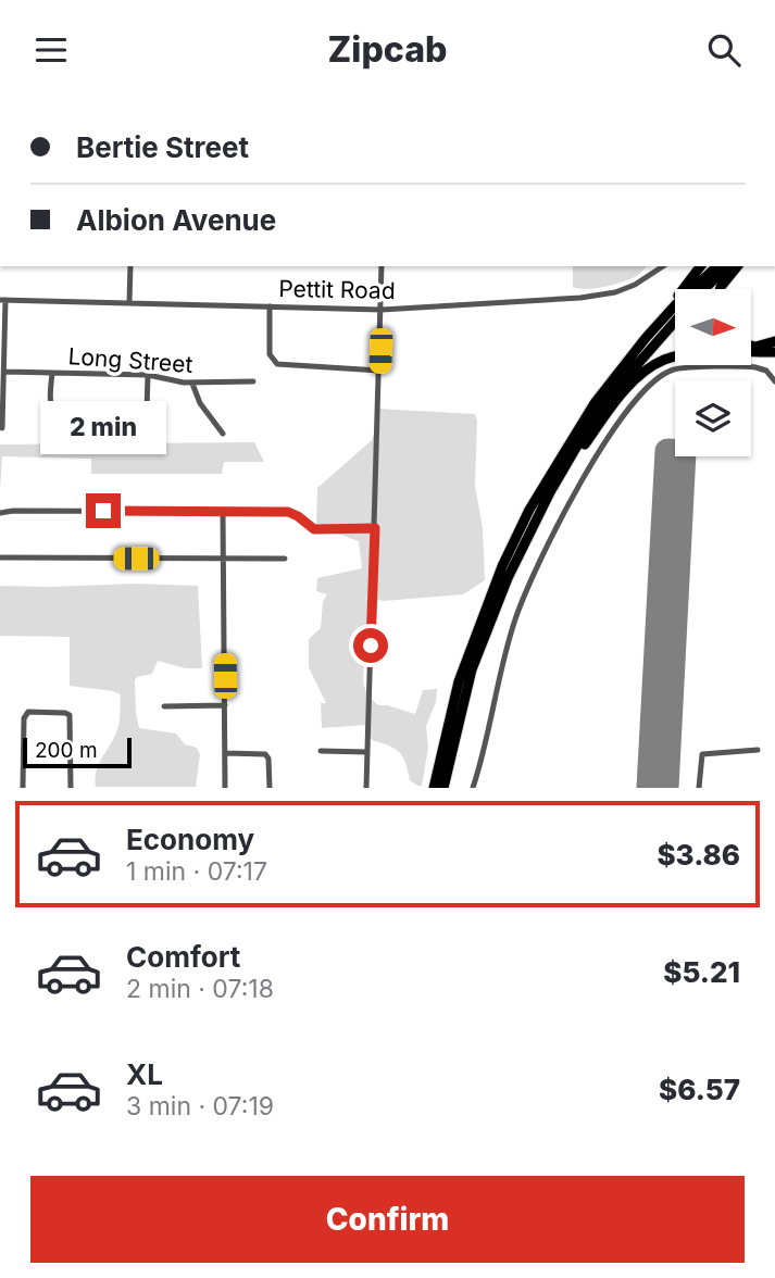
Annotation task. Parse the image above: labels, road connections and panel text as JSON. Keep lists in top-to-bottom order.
{
  "streets": {
    "street": ["Pettit Road", "Long Street"]
  },
  "scale_bar": "200 m",
  "north": "right",
  "page": {
    "header": "Zipcab",
    "banner": ["Bertie Street", "Albion Avenue"],
    "bubble": "2 min",
    "scale": "200 m",
    "list": [
      {
        "name": "Economy",
        "note": "1 min · 07:17",
        "value": "$3.86"
      },
      {
        "name": "Comfort",
        "note": "2 min · 07:18",
        "value": "$5.21"
      },
      {
        "name": "XL",
        "note": "3 min · 07:19",
        "value": "$6.57"
      }
    ],
    "buttons": "Confirm"
  }
}
